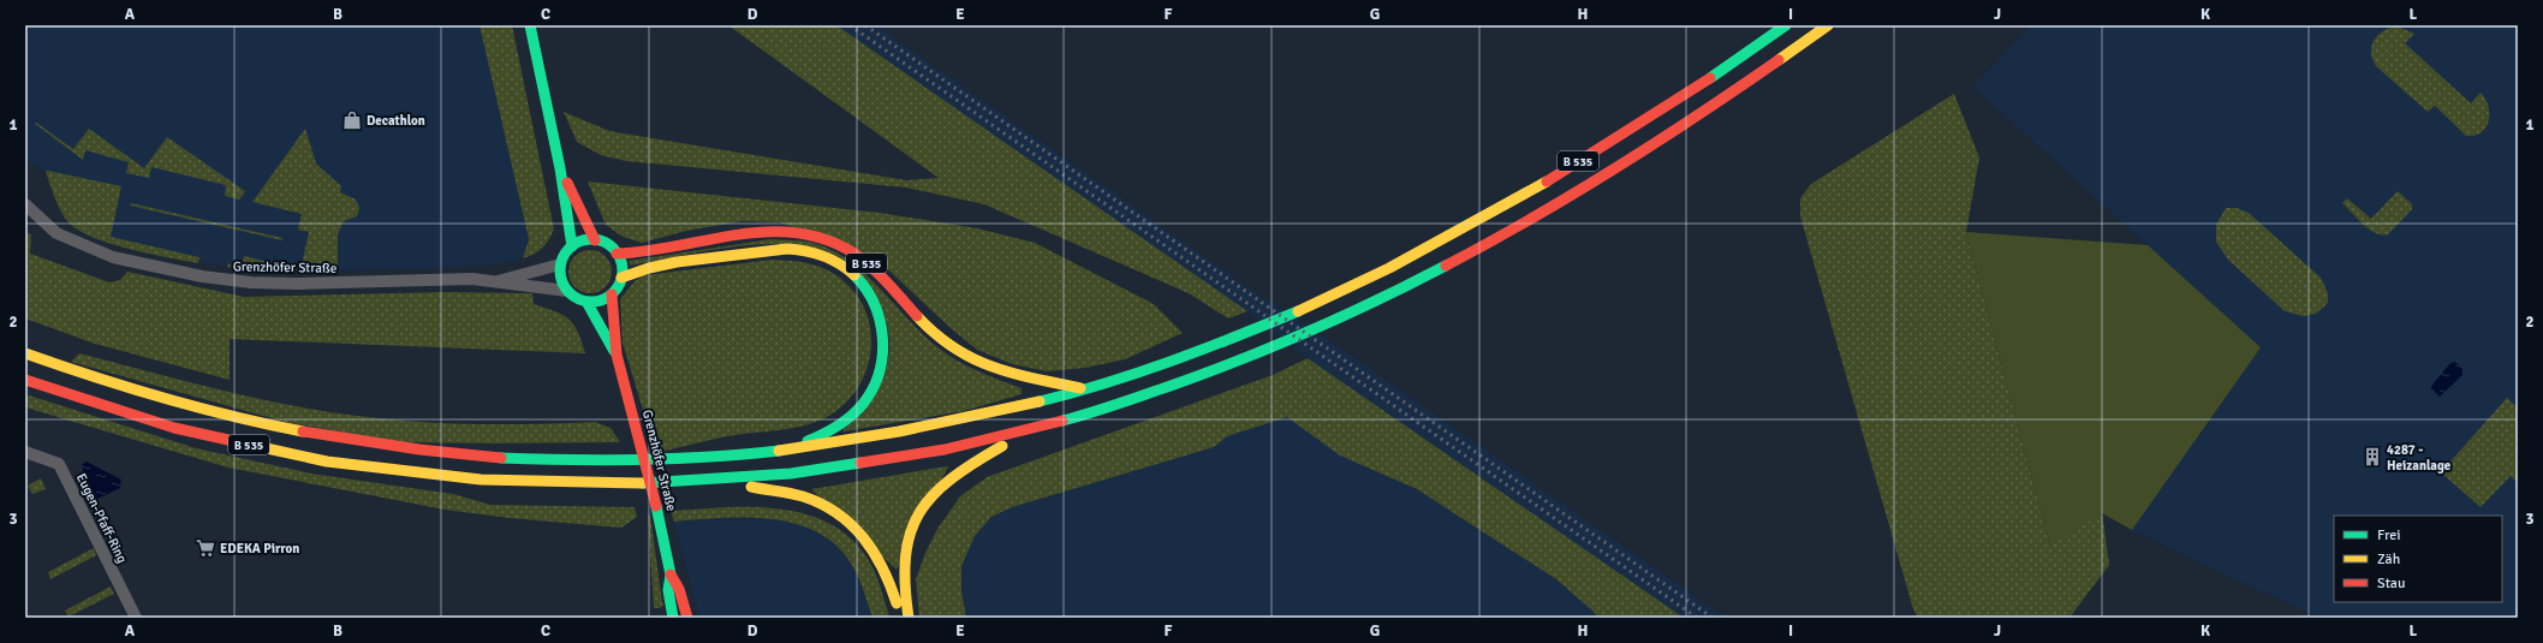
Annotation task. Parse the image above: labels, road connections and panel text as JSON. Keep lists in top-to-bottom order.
{
  "streets": {
    "main road": ["B 535", "Grenzhöfer Straße"],
    "street": ["Eugen-Pfaff-Ring"]
  },
  "crossings": [
    ["B 535", "Grenzhöfer Straße"]
  ],
  "places": {
    "shop": ["Decathlon"],
    "building": ["4287 - Heizanlage"],
    "supermarket": ["EDEKA Pirron"]
  },
  "legend": ["Frei", "Zäh", "Stau"],
  "grid": {
    "columns": [
      "A",
      "B",
      "C",
      "D",
      "E",
      "F",
      "G",
      "H",
      "I",
      "J",
      "K",
      "L"
    ],
    "rows": ["1", "2", "3"]
  }
}
